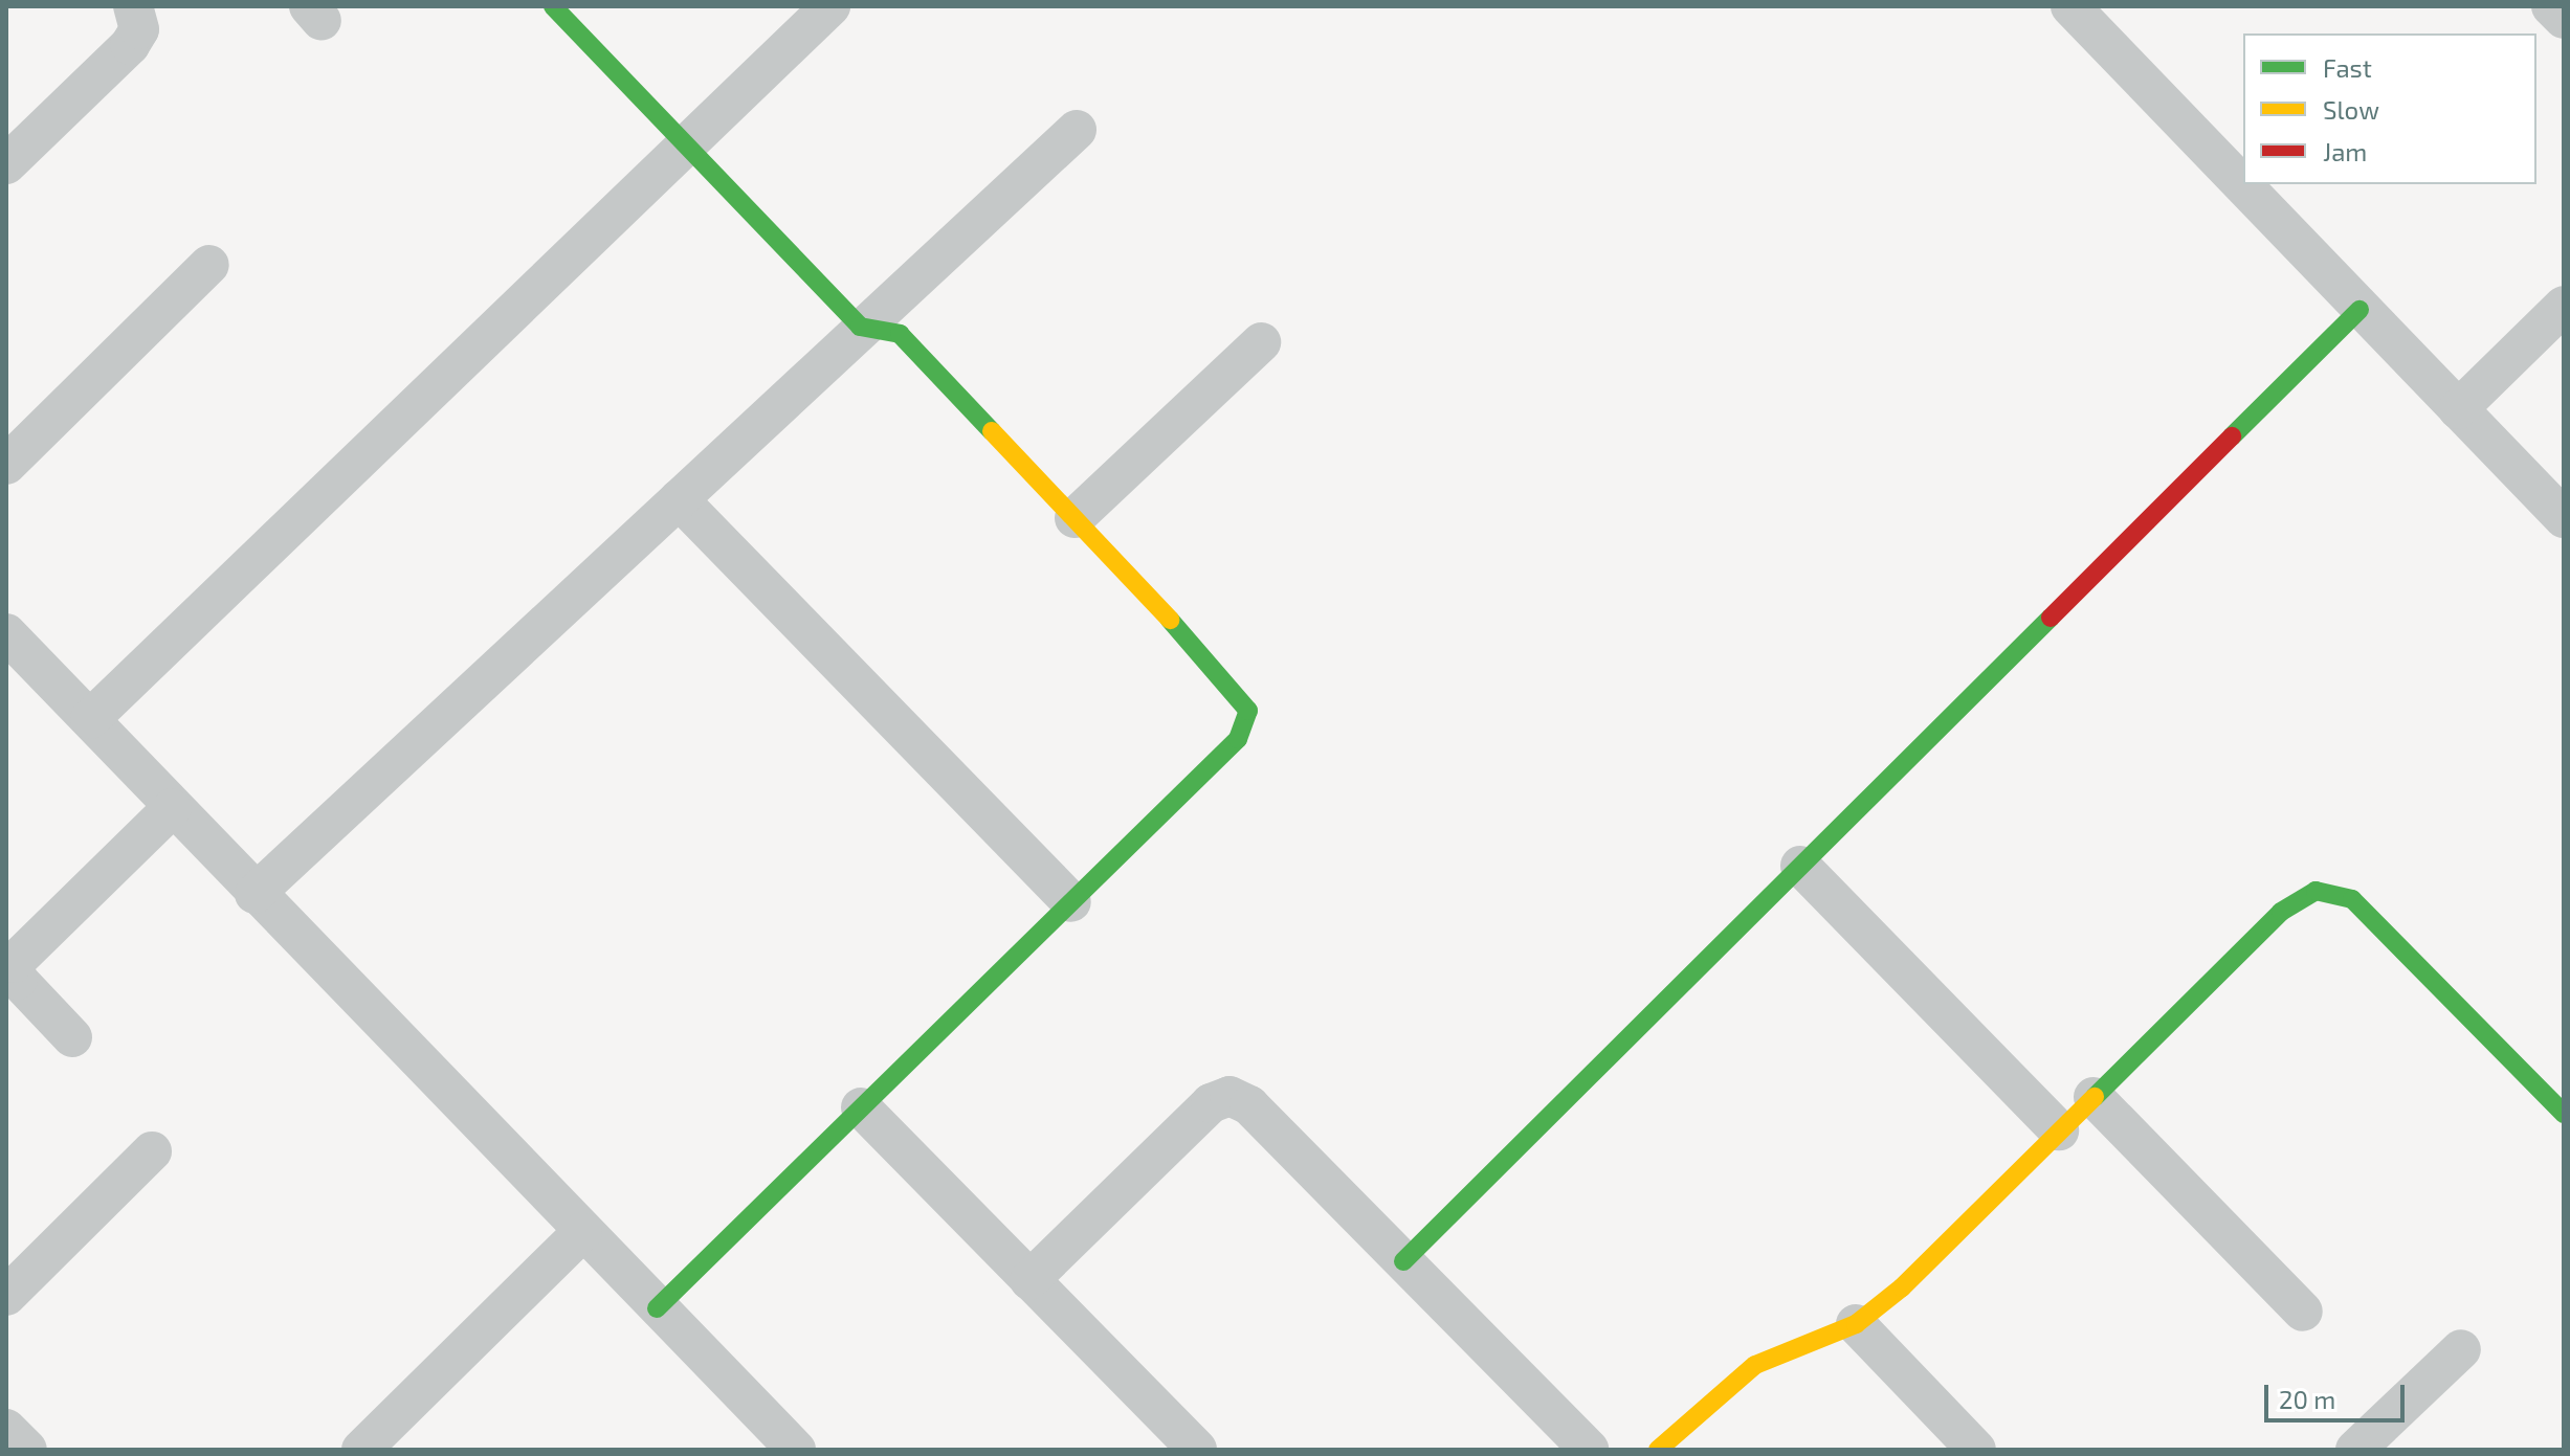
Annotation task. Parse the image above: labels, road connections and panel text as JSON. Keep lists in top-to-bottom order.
{
  "legend": ["Fast", "Slow", "Jam"],
  "scale_bar": "20 m"
}
